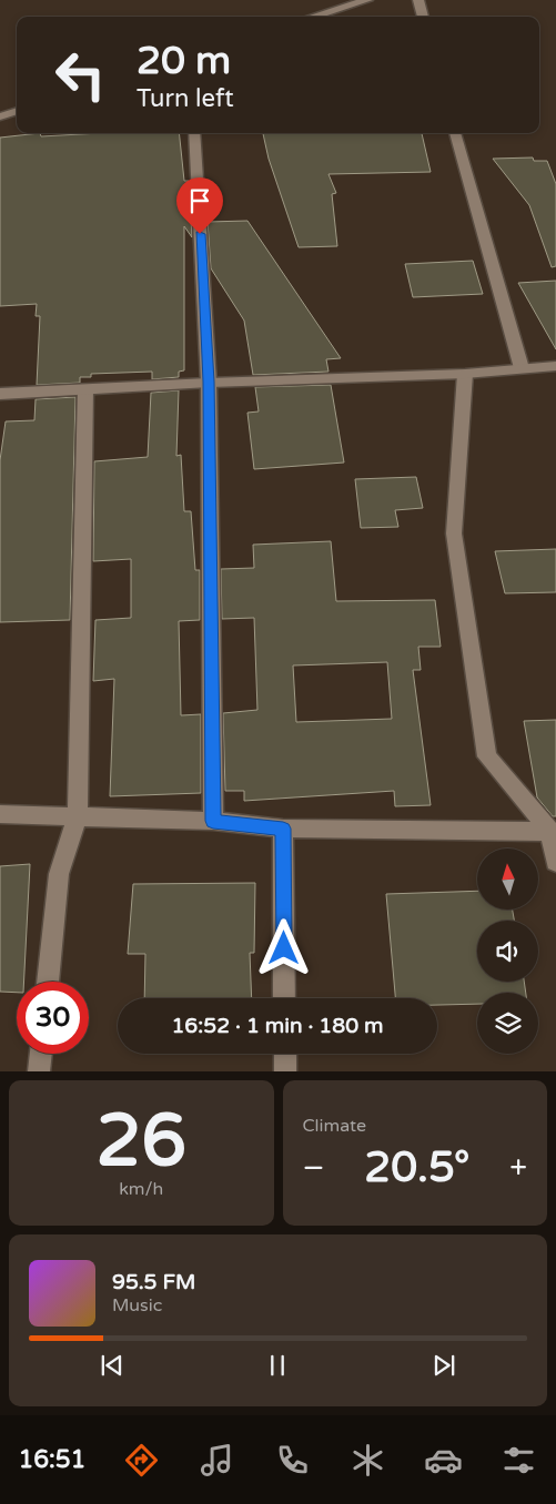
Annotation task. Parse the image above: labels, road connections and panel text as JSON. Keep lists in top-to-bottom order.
{
  "north": "top",
  "page": {
    "turn": ["20 m", "Turn left"],
    "limit": "30",
    "trip": "16:52 · 1 min · 180 m",
    "tile": [
      ["26", "km/h"],
      "Climate"
    ],
    "heat": ["−", "20.5°", "+"],
    "song": ["95.5 FM", "Music"],
    "tabs": "16:51"
  }
}
